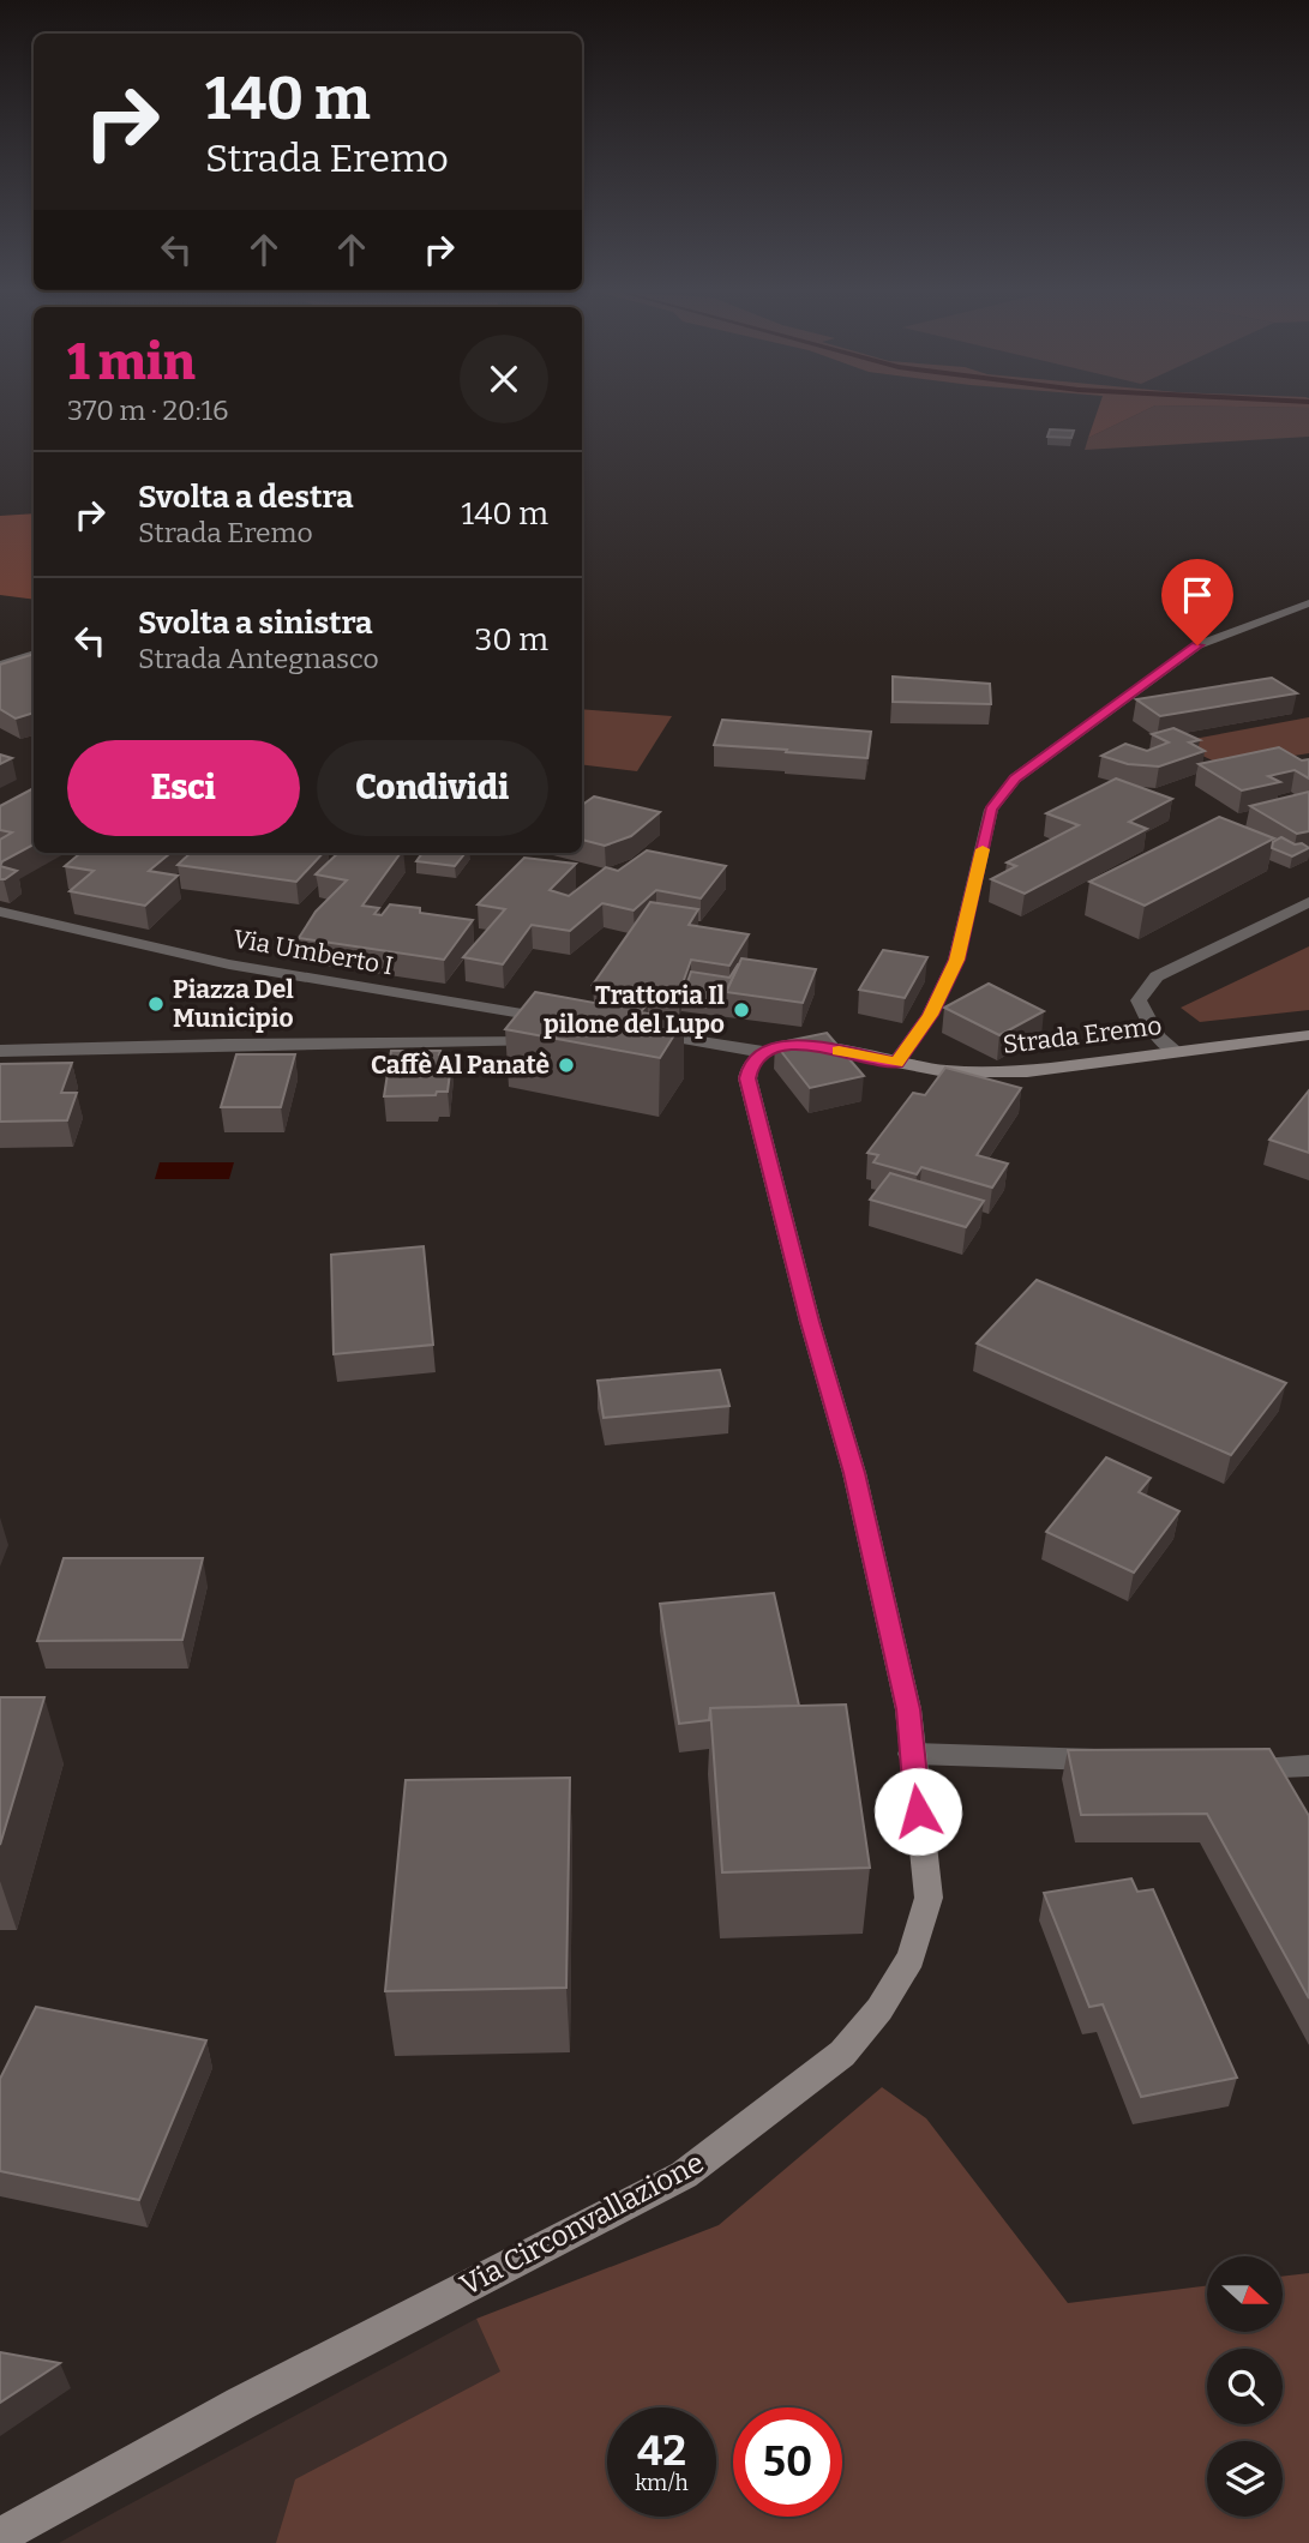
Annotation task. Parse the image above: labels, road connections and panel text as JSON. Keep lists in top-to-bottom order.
{
  "streets": {
    "main road": ["Strada Eremo", "Via Circonvallazione"],
    "street": ["Via Umberto I"]
  },
  "crossings": [
    ["Strada Eremo", "Via Circonvallazione"]
  ],
  "places": ["Piazza Del Municipio", "Trattoria Il pilone del Lupo", "Caffè Al Panatè"],
  "north": "right",
  "page": {
    "turn": ["140 m", "Strada Eremo"],
    "heading": ["1 min", "370 m · 20:16"],
    "list": [
      {
        "name": "Svolta a destra",
        "note": "Strada Eremo",
        "value": "140 m"
      },
      {
        "name": "Svolta a sinistra",
        "note": "Strada Antegnasco",
        "value": "30 m"
      }
    ],
    "buttons": ["Esci", "Condividi"],
    "speed": "42 km/h",
    "limit": "50"
  }
}
